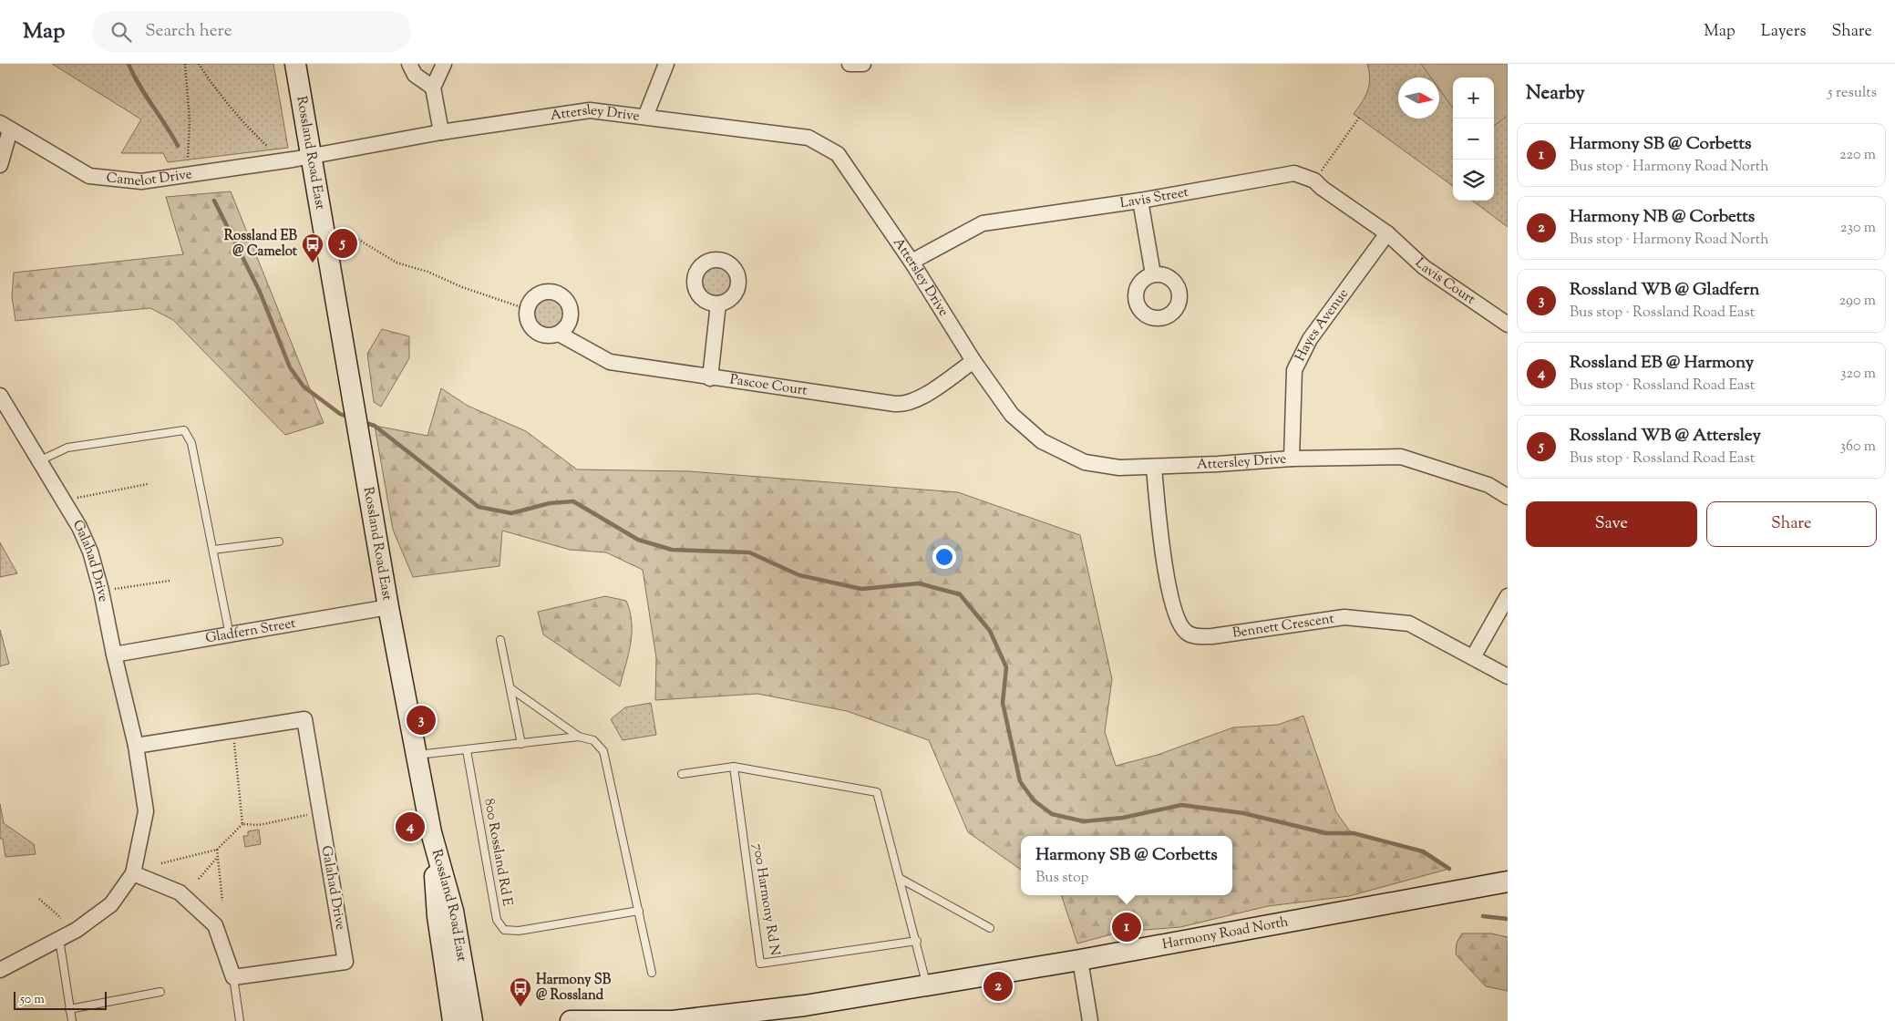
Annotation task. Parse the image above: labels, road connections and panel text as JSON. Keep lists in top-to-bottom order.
{
  "streets": {
    "main road": ["Rossland Road East", "Harmony Road North"],
    "street": [
      "Attersley Drive",
      "Camelot Drive",
      "Lavis Street",
      "Lavis Court",
      "Hayes Avenue",
      "Pascoe Court",
      "Galahad Drive",
      "Bennett Crescent",
      "Gladfern Street"
    ],
    "lane": ["800 Rossland Rd E", "700 Harmony Rd N"]
  },
  "crossings": [
    ["Attersley Drive", "Rossland Road East"],
    ["Attersley Drive", "Camelot Drive"],
    ["Attersley Drive", "Lavis Street"],
    ["Attersley Drive", "Hayes Avenue"],
    ["Attersley Drive", "Pascoe Court"],
    ["Attersley Drive", "Bennett Crescent"],
    ["Rossland Road East", "Camelot Drive"],
    ["Rossland Road East", "Gladfern Street"],
    ["Lavis Street", "Lavis Court"],
    ["Lavis Street", "Hayes Avenue"],
    ["Lavis Court", "Hayes Avenue"],
    ["Galahad Drive", "Gladfern Street"]
  ],
  "places": {
    "bus stop": ["Rossland EB @ Camelot", "Harmony SB @ Rossland"]
  },
  "scale_bar": "50 m",
  "north": "right",
  "page": {
    "header": "Map",
    "search": "Search here",
    "nav": ["Map", "Layers", "Share"],
    "heading": ["Nearby", "5 results"],
    "map_buttons": ["+", "−"],
    "list": [
      {
        "mark": "1",
        "name": "Harmony SB @ Corbetts",
        "note": "Bus stop · Harmony Road North",
        "value": "220 m"
      },
      {
        "mark": "2",
        "name": "Harmony NB @ Corbetts",
        "note": "Bus stop · Harmony Road North",
        "value": "230 m"
      },
      {
        "mark": "3",
        "name": "Rossland WB @ Gladfern",
        "note": "Bus stop · Rossland Road East",
        "value": "290 m"
      },
      {
        "mark": "4",
        "name": "Rossland EB @ Harmony",
        "note": "Bus stop · Rossland Road East",
        "value": "320 m"
      },
      {
        "mark": "5",
        "name": "Rossland WB @ Attersley",
        "note": "Bus stop · Rossland Road East",
        "value": "360 m"
      }
    ],
    "pins": [
      "5",
      "3",
      "4",
      "1",
      "2"
    ],
    "buttons": ["Save", "Share"],
    "popup": ["Harmony SB @ Corbetts", "Bus stop"],
    "scale": "50 m"
  }
}
